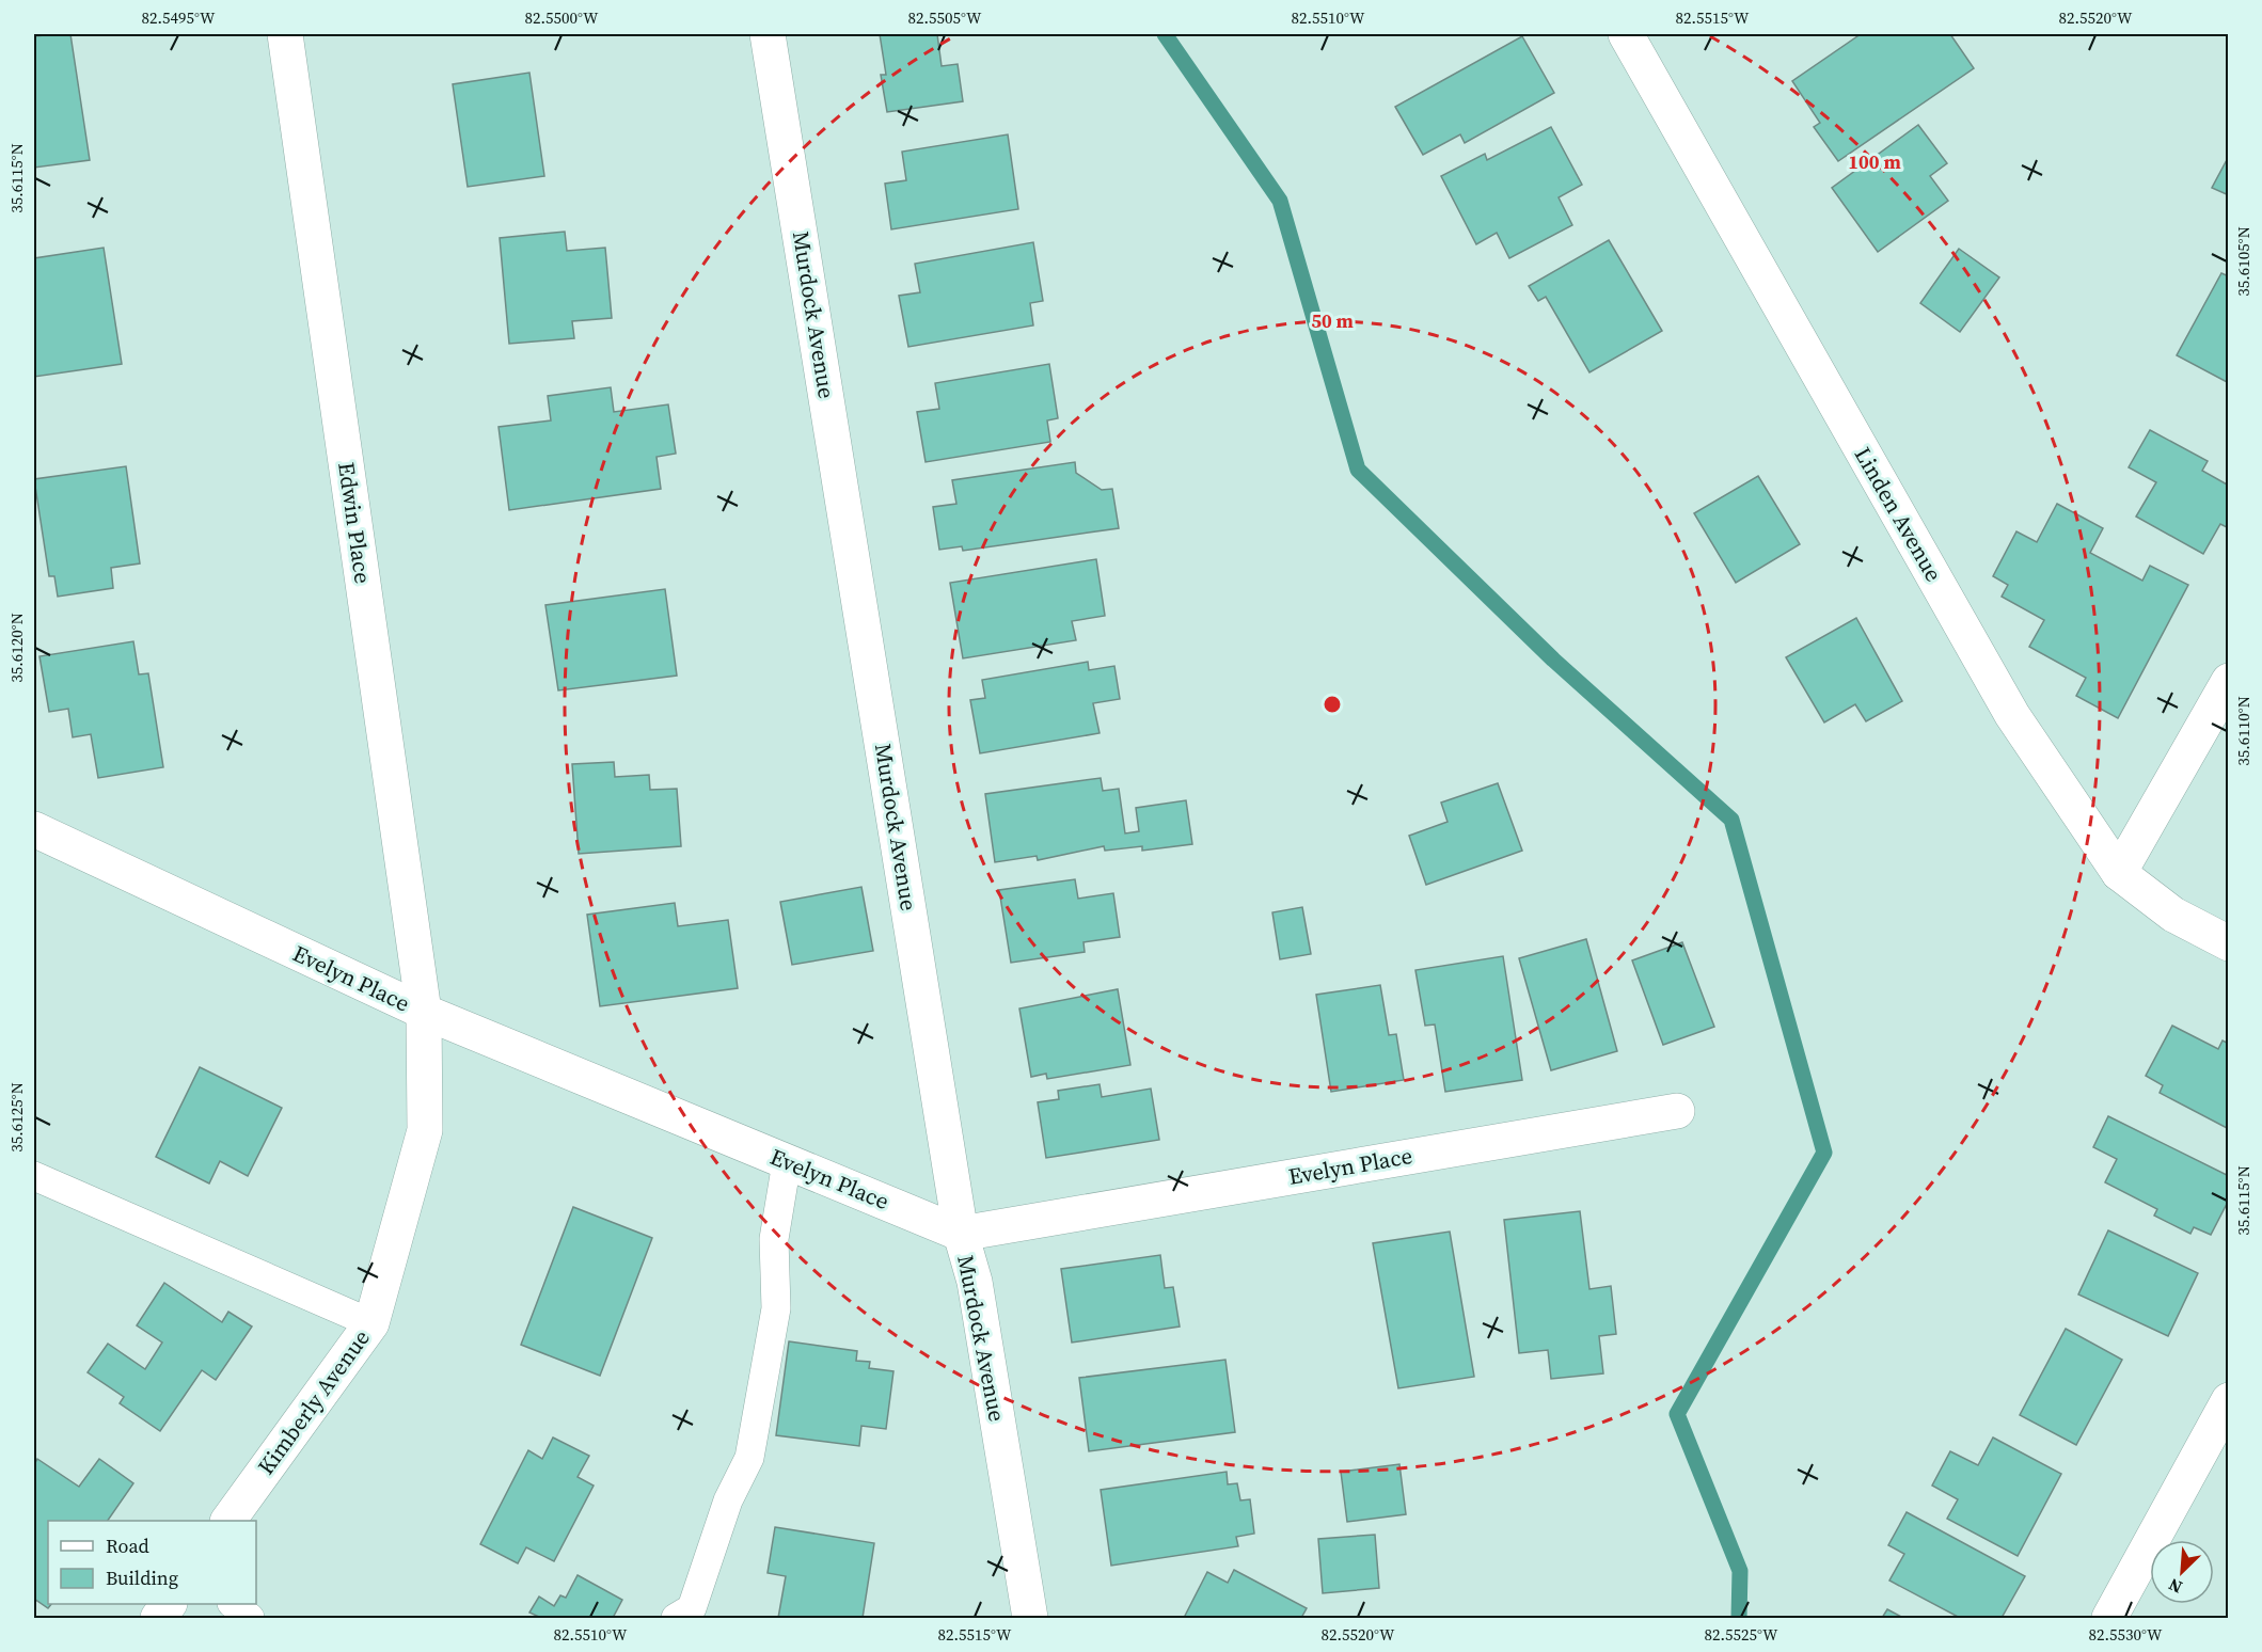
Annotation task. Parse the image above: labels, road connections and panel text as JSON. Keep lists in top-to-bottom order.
{
  "streets": {
    "street": [
      "Murdock Avenue",
      "Linden Avenue",
      "Edwin Place",
      "Evelyn Place",
      "Kimberly Avenue"
    ]
  },
  "crossings": [
    ["Murdock Avenue", "Evelyn Place"],
    ["Edwin Place", "Evelyn Place"],
    ["Edwin Place", "Kimberly Avenue"],
    ["Evelyn Place", "Kimberly Avenue"]
  ],
  "legend": ["Road", "Building"],
  "north": "bottom left",
  "coordinates": [
    "82.5495°W",
    "82.5500°W",
    "82.5505°W",
    "82.5510°W",
    "82.5515°W",
    "82.5520°W",
    "35.6115°N",
    "35.6105°N",
    "35.6120°N",
    "35.6110°N",
    "35.6125°N",
    "82.5525°W",
    "82.5530°W"
  ],
  "rings": ["100 m", "50 m"]
}
